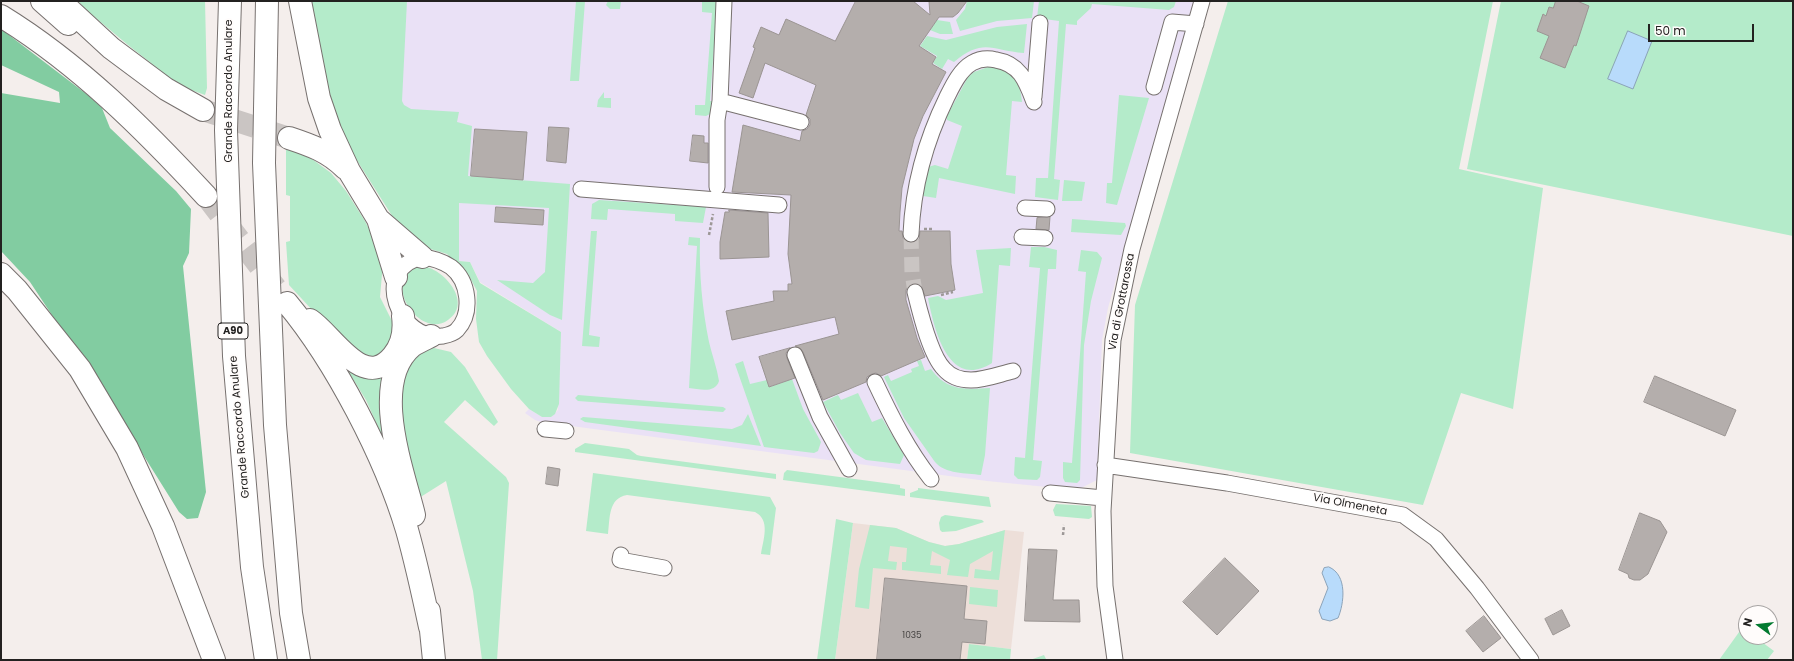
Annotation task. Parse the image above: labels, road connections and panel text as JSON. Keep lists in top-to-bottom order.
{
  "streets": {
    "highway": ["Grande Raccordo Anulare", "A90"],
    "street": ["Via di Grottarossa", "Via Olmeneta"]
  },
  "crossings": [
    ["Via di Grottarossa", "Via Olmeneta"]
  ],
  "house_numbers": ["1035"],
  "scale_bar": "50 m",
  "north": "left"
}
